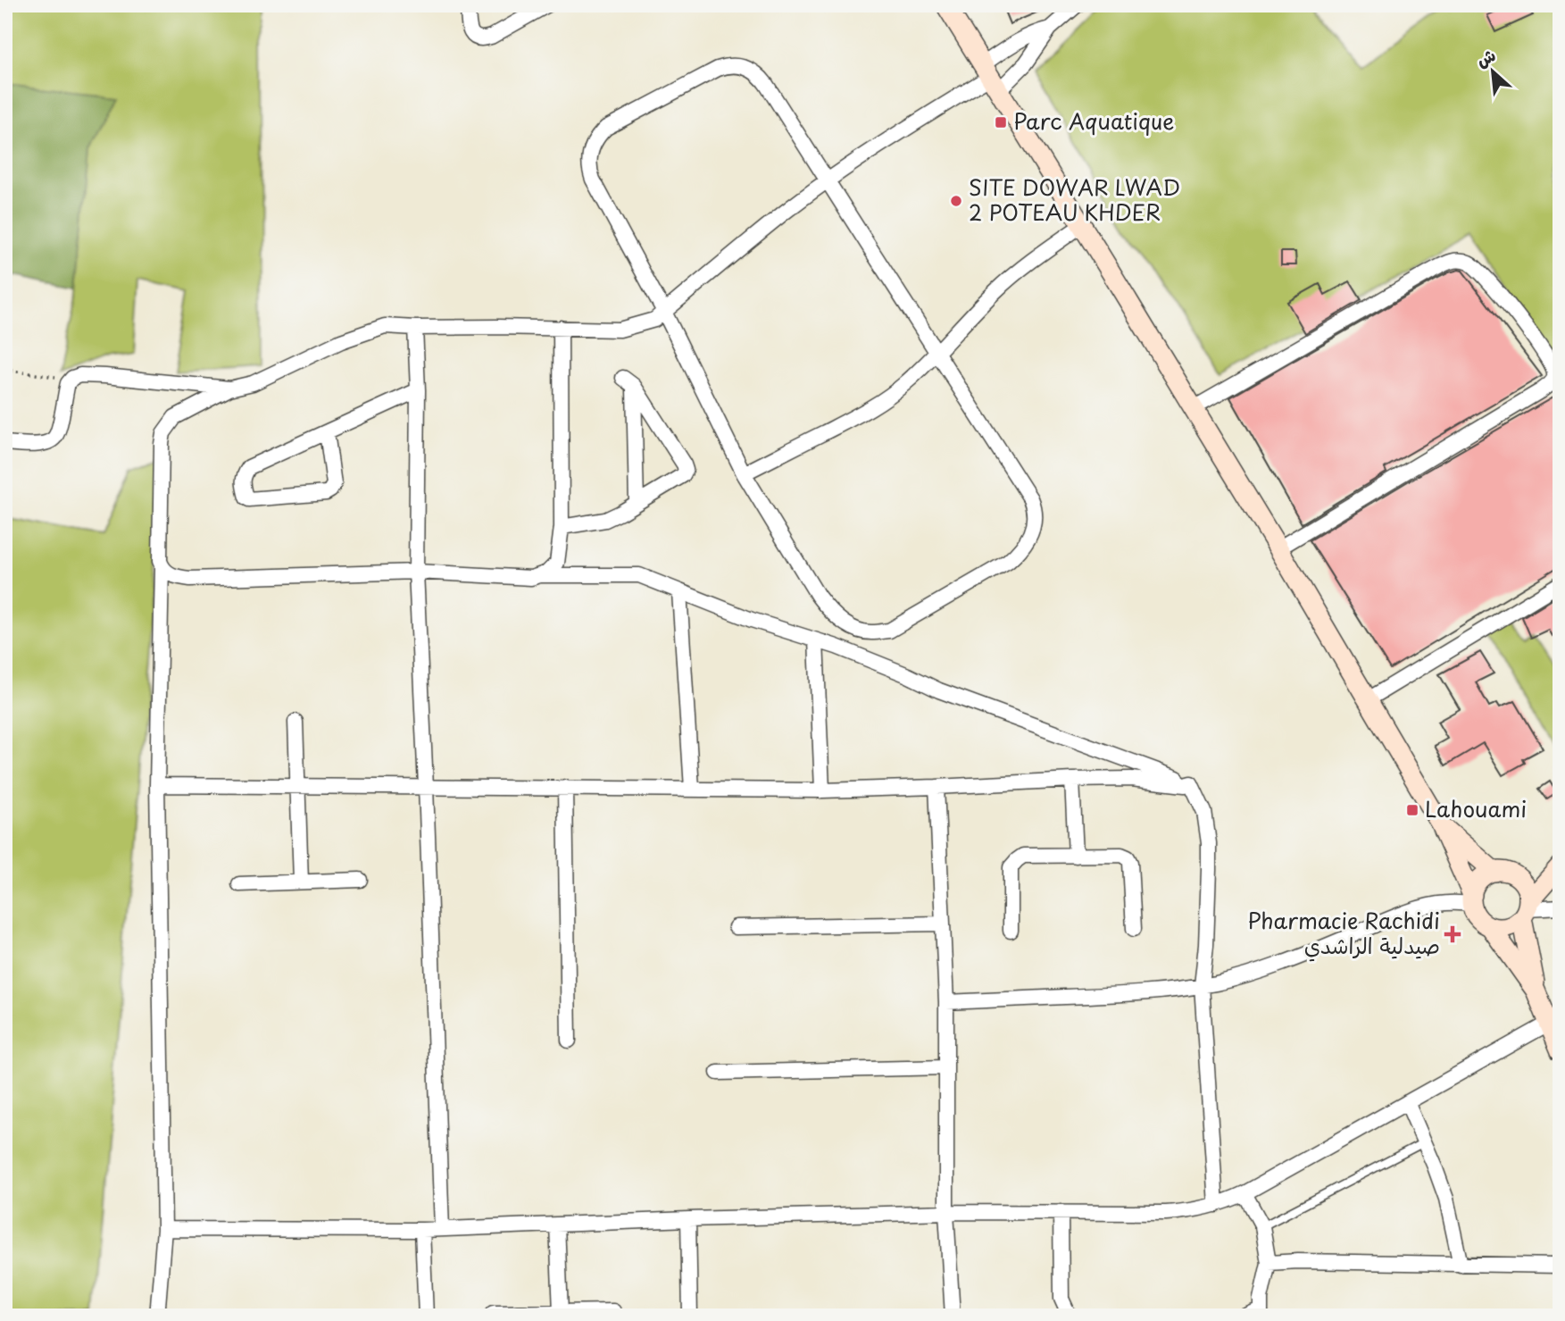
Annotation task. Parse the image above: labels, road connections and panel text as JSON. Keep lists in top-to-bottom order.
{
  "places": {
    "transit": ["Parc Aquatique", "Lahouami"],
    "other": ["SITE DOWAR LWAD 2 POTEAU KHDER"],
    "health": ["Pharmacie Rachidi صيدلية الراشدي"]
  },
  "north": "top left"
}
